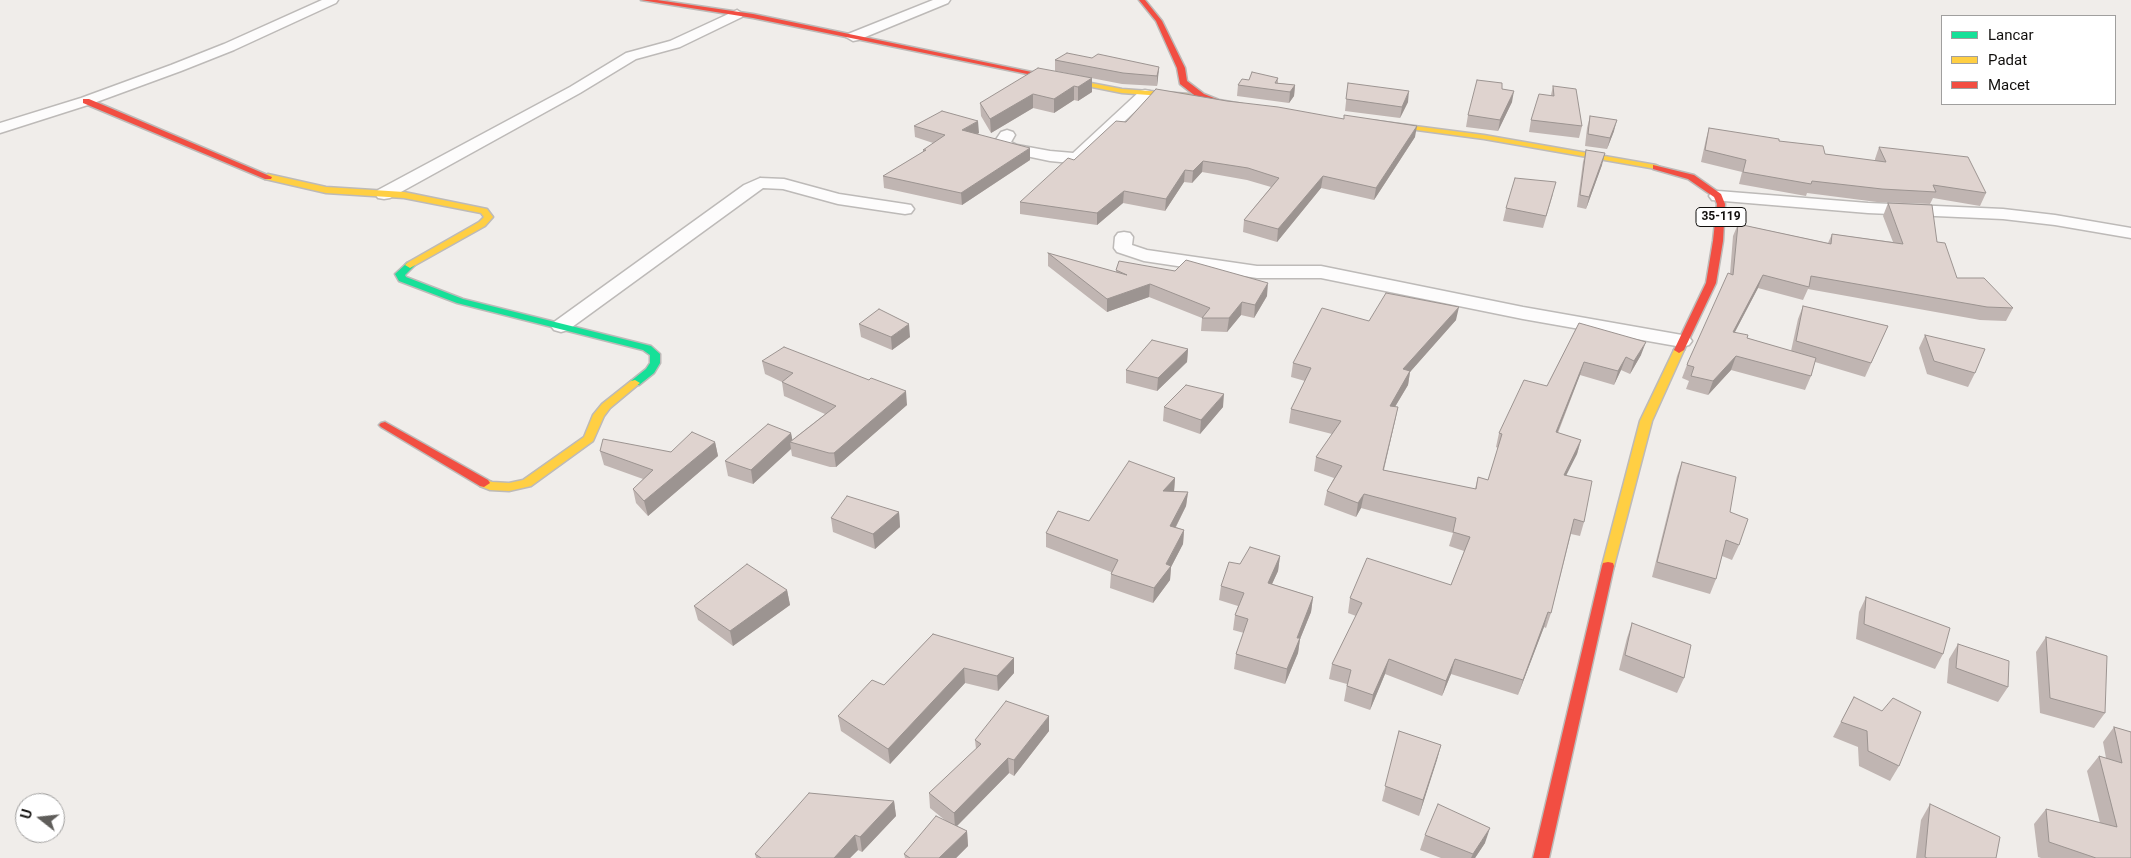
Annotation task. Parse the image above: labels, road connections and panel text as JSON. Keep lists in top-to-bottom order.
{
  "streets": {
    "street": ["35-119"]
  },
  "legend": ["Lancar", "Padat", "Macet"],
  "north": "left"
}
